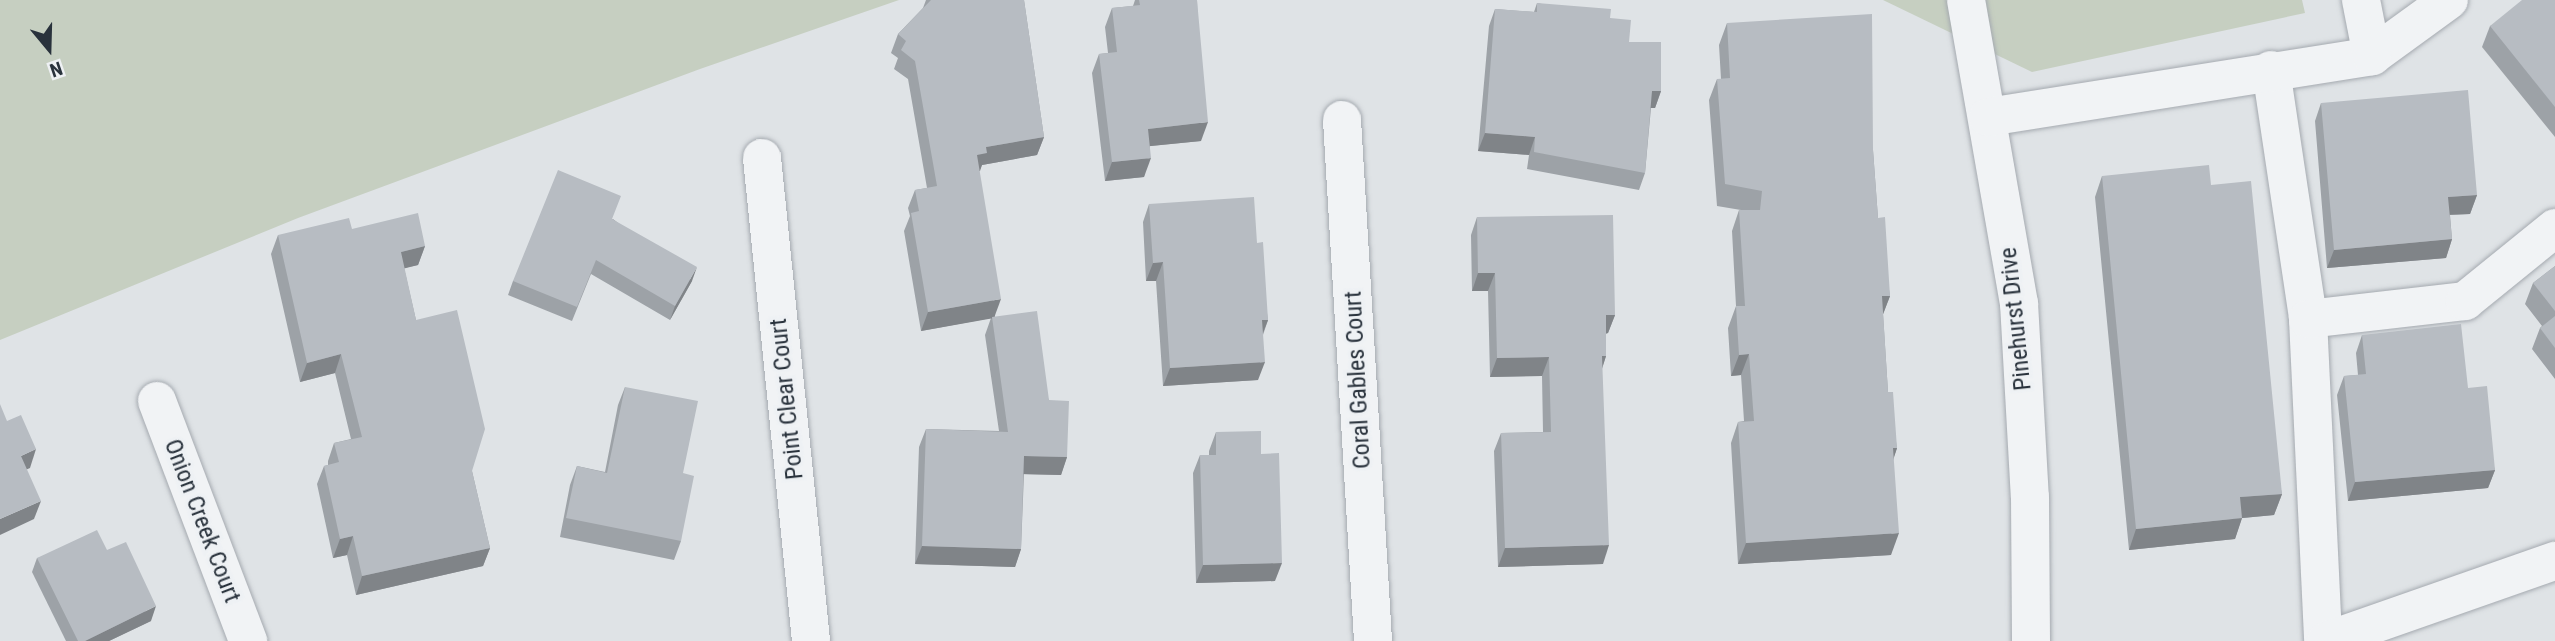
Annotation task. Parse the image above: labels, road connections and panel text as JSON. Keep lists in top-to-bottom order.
{
  "streets": {
    "street": [
      "Pinehurst Drive",
      "Coral Gables Court",
      "Point Clear Court",
      "Onion Creek Court"
    ]
  },
  "north": "bottom"
}
